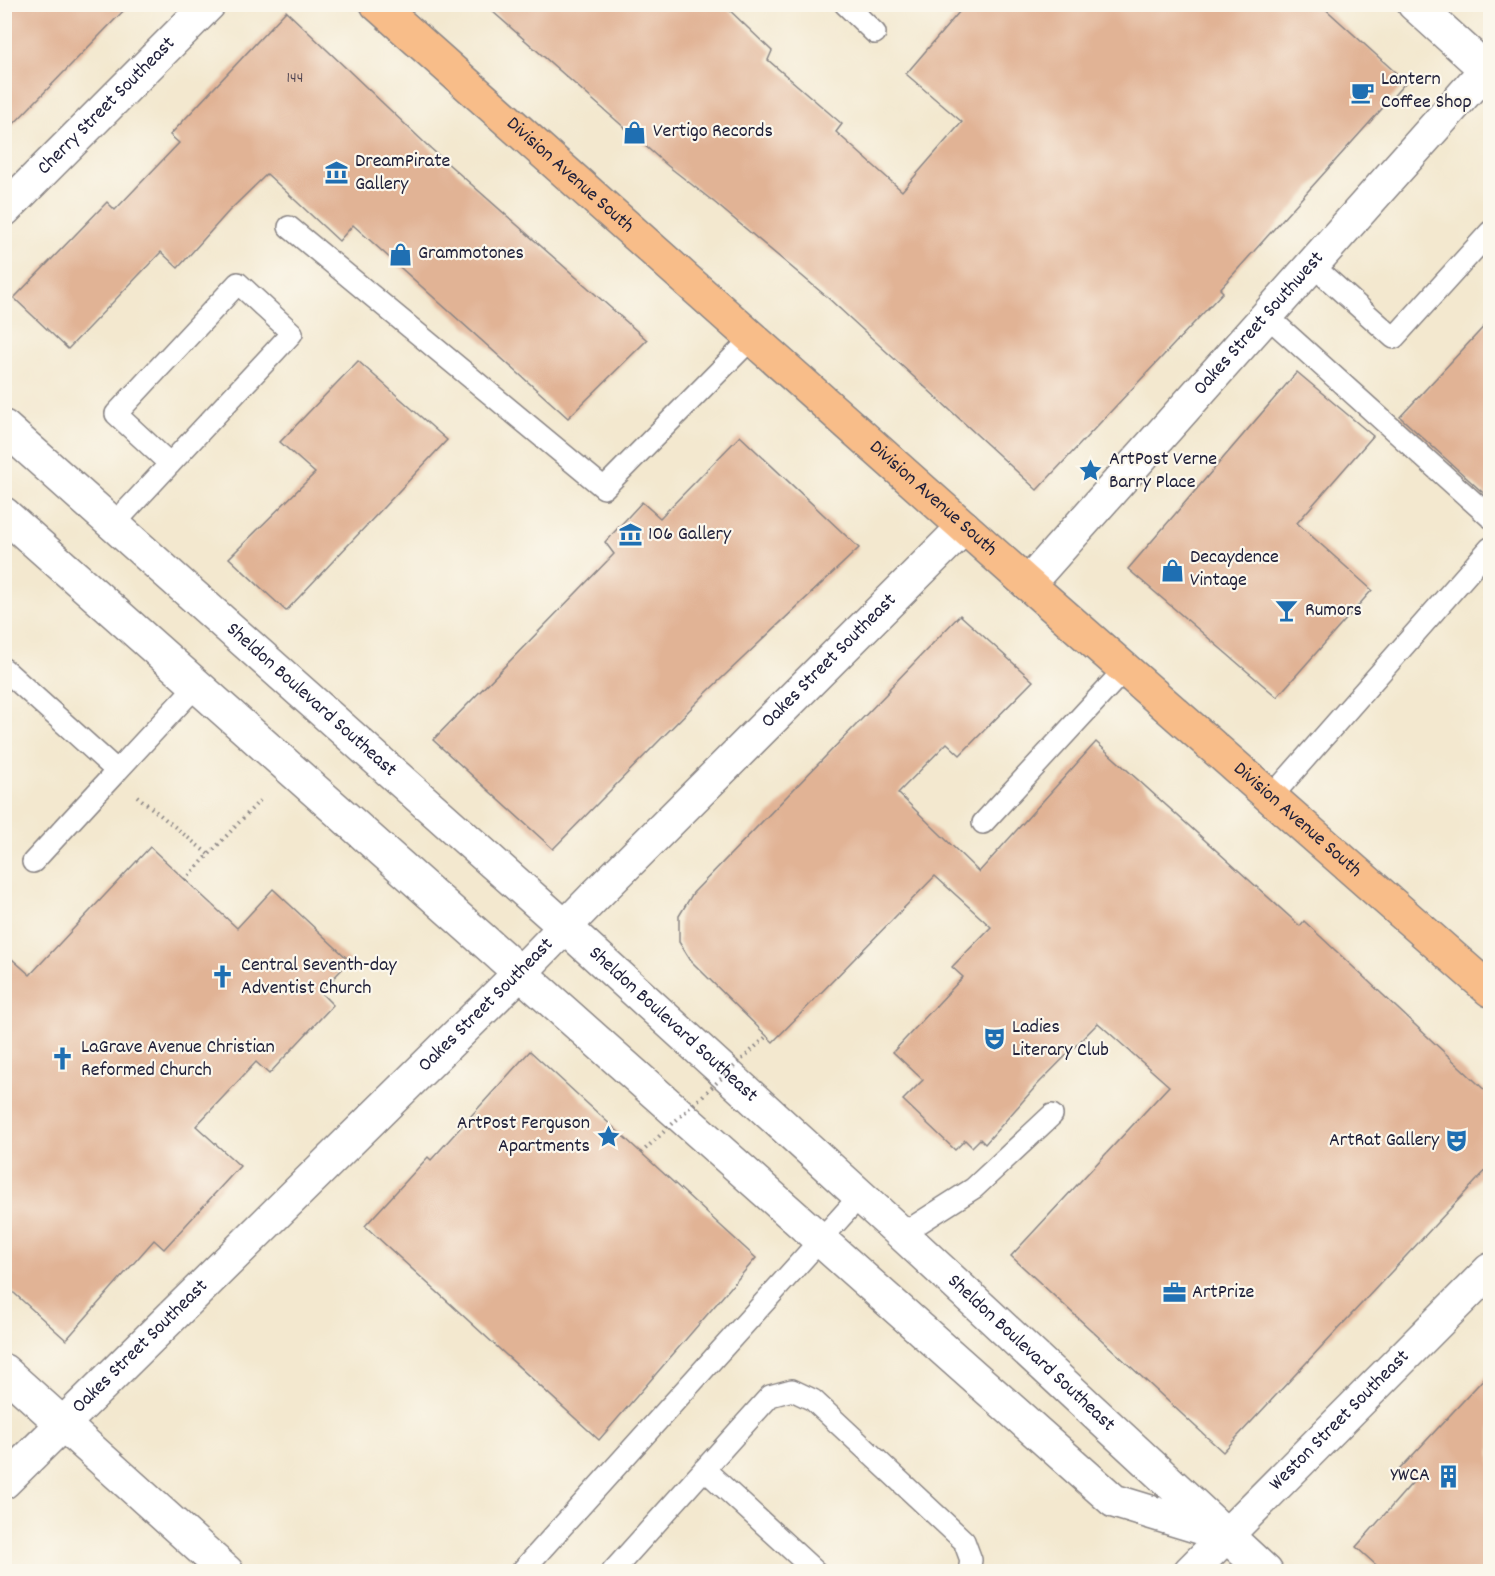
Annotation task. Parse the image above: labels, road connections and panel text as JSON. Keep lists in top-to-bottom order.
{
  "streets": {
    "main road": ["Division Avenue South"],
    "street": [
      "Cherry Street Southeast",
      "Oakes Street Southwest",
      "Oakes Street Southeast",
      "Sheldon Boulevard Southeast",
      "Weston Street Southeast"
    ]
  },
  "crossings": [
    ["Division Avenue South", "Oakes Street Southwest"],
    ["Division Avenue South", "Oakes Street Southeast"],
    ["Oakes Street Southeast", "Sheldon Boulevard Southeast"],
    ["Sheldon Boulevard Southeast", "Weston Street Southeast"]
  ],
  "places": {
    "cafe": ["Lantern Coffee Shop"],
    "shop": ["Vertigo Records", "Grammotones", "Decaydence Vintage"],
    "museum": ["DreamPirate Gallery", "106 Gallery"],
    "place": ["ArtPost Verne Barry Place", "ArtPost Ferguson Apartments"],
    "bar": ["Rumors"],
    "church": ["Central Seventh-day Adventist Church", "LaGrave Avenue Christian Reformed Church"],
    "theatre": ["Ladies Literary Club", "ArtRat Gallery"],
    "office": ["ArtPrize"],
    "building": ["YWCA"]
  },
  "house_numbers": ["144"]
}
